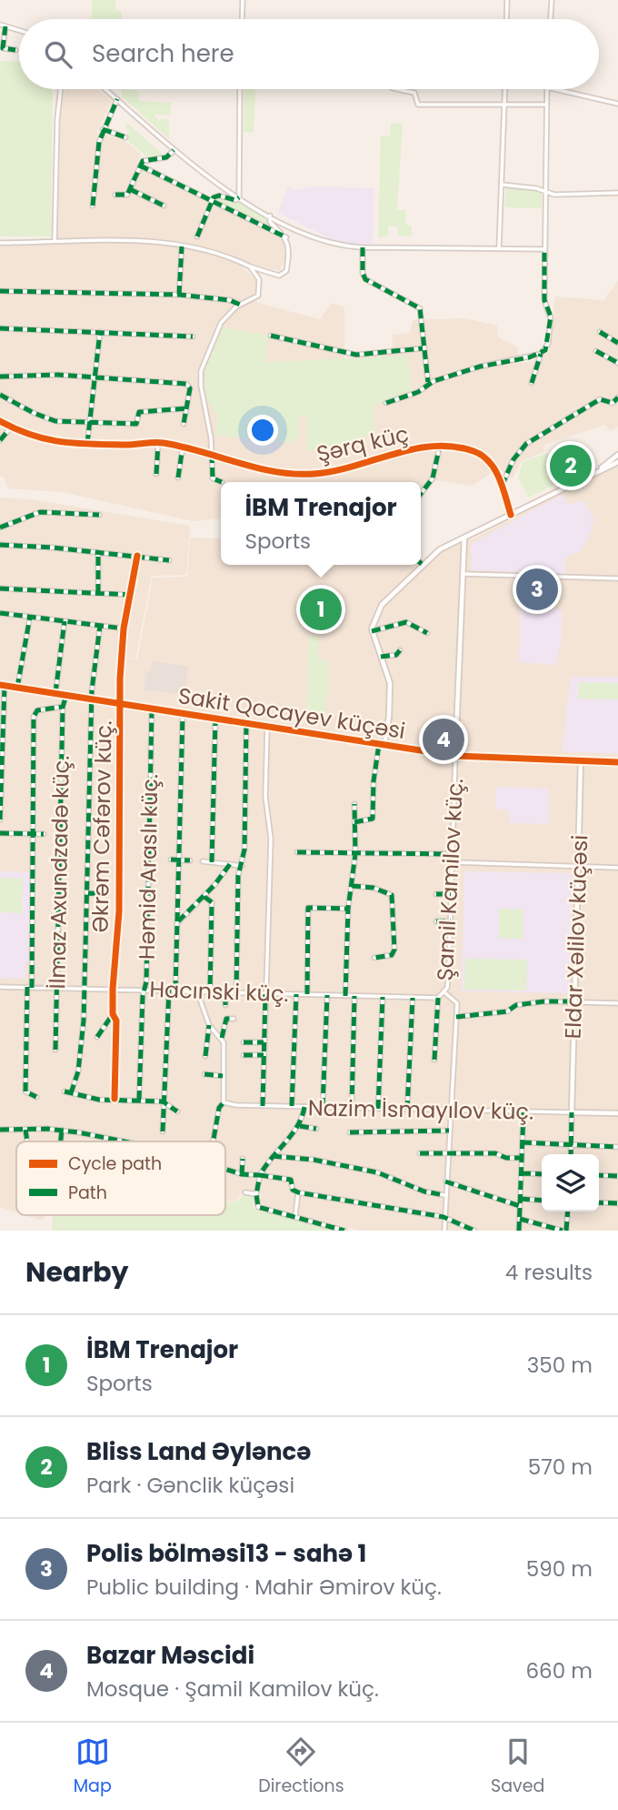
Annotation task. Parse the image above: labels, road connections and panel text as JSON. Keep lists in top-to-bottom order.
{
  "streets": {
    "street": [
      "Şərq küç",
      "Sakit Qocayev küçəsi",
      "Əkrəm Cəfərov küç.",
      "Həmid Araslı küç.",
      "İlmaz Axundzadə küç.",
      "Şamil Kamilov küç.",
      "Eldar Xəlilov küçəsi",
      "Hacınski küç.",
      "Nazim İsmayılov küç."
    ]
  },
  "crossings": [
    ["Sakit Qocayev küçəsi", "Əkrəm Cəfərov küç."],
    ["Sakit Qocayev küçəsi", "Həmid Araslı küç."],
    ["Sakit Qocayev küçəsi", "İlmaz Axundzadə küç."],
    ["Sakit Qocayev küçəsi", "Şamil Kamilov küç."],
    ["Sakit Qocayev küçəsi", "Eldar Xəlilov küçəsi"],
    ["Əkrəm Cəfərov küç.", "Hacınski küç."],
    ["Həmid Araslı küç.", "Hacınski küç."],
    ["İlmaz Axundzadə küç.", "Hacınski küç."],
    ["Şamil Kamilov küç.", "Hacınski küç."],
    ["Şamil Kamilov küç.", "Nazim İsmayılov küç."],
    ["Eldar Xəlilov küçəsi", "Nazim İsmayılov küç."]
  ],
  "legend": ["Cycle path", "Path"],
  "page": {
    "search": "Search here",
    "pins": [
      "2",
      "3",
      "1",
      "4"
    ],
    "popup": ["İBM Trenajor", "Sports"],
    "heading": ["Nearby", "4 results"],
    "list": [
      {
        "mark": "1",
        "name": "İBM Trenajor",
        "note": "Sports",
        "value": "350 m"
      },
      {
        "mark": "2",
        "name": "Bliss Land Əyləncə",
        "note": "Park · Gənclik küçəsi",
        "value": "570 m"
      },
      {
        "mark": "3",
        "name": "Polis bölməsi13 - sahə 1",
        "note": "Public building · Mahir Əmirov küç.",
        "value": "590 m"
      },
      {
        "mark": "4",
        "name": "Bazar Məscidi",
        "note": "Mosque · Şamil Kamilov küç.",
        "value": "660 m"
      }
    ],
    "nav": ["Map", "Directions", "Saved"]
  }
}
